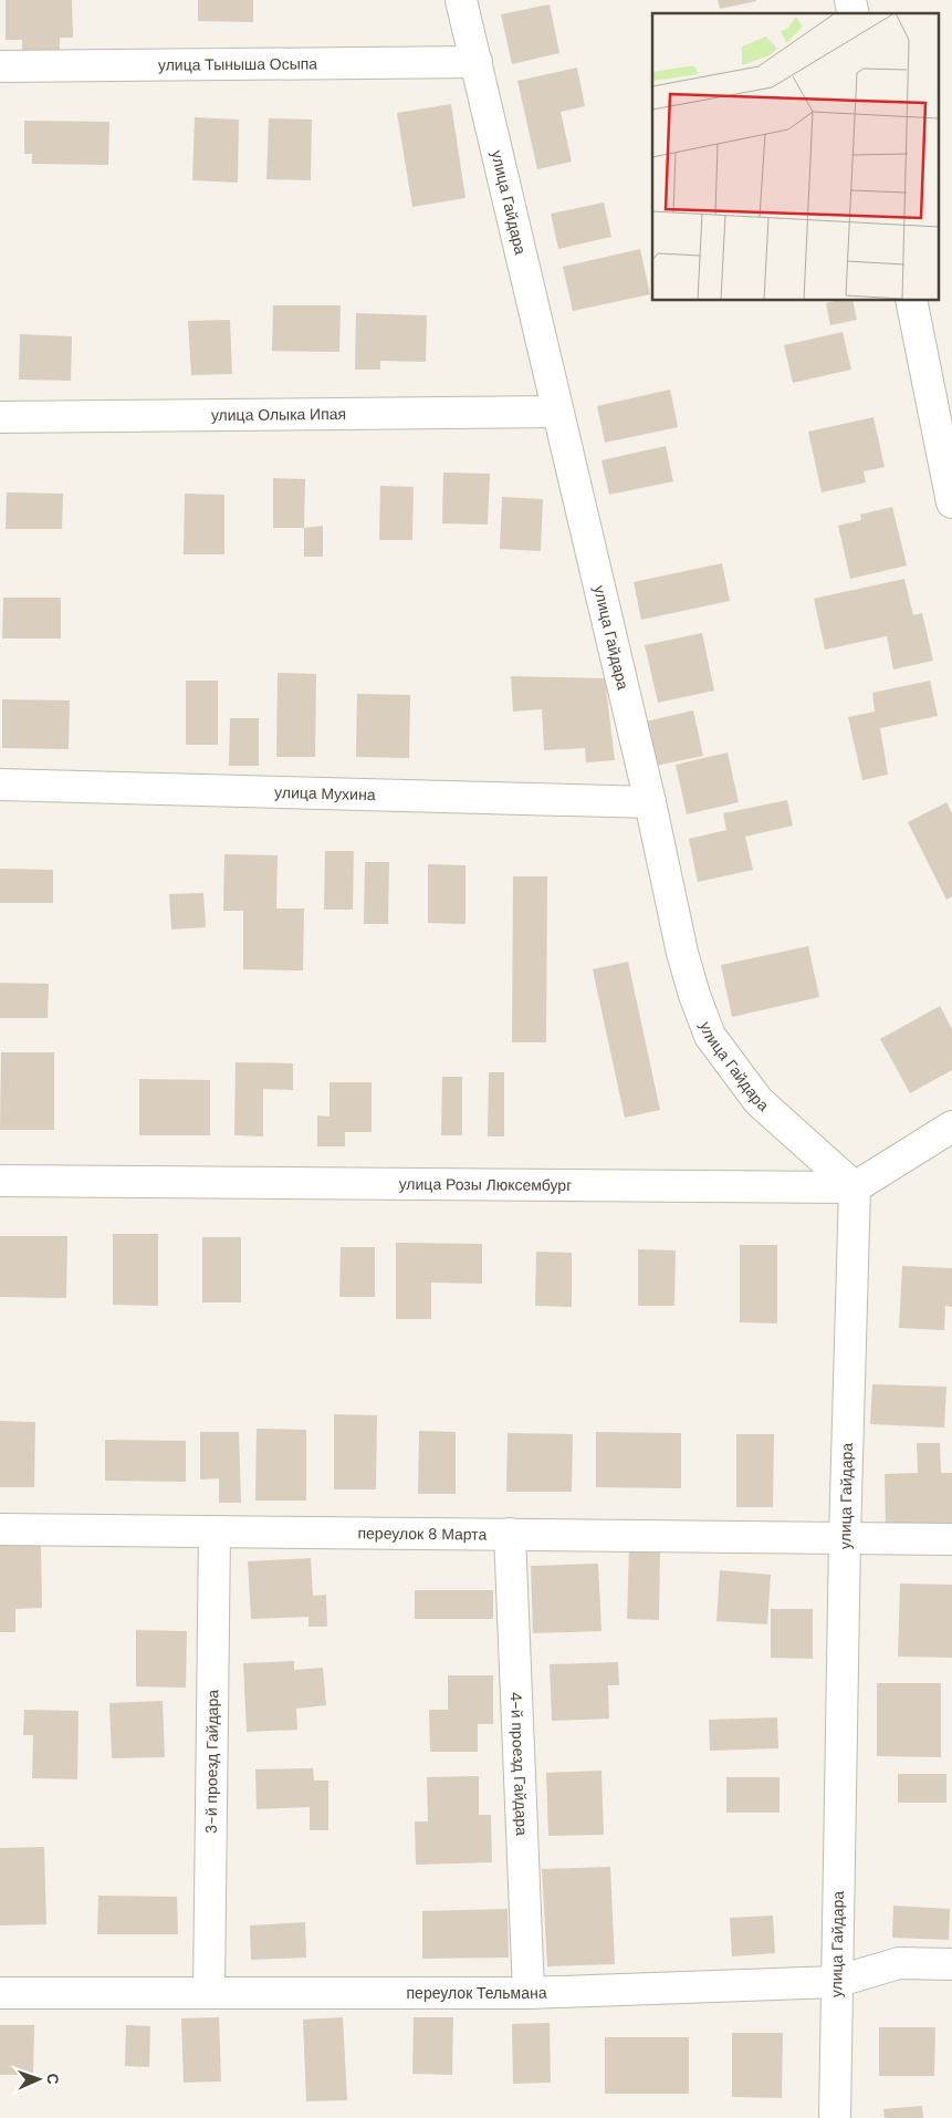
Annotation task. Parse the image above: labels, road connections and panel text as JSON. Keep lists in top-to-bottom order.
{
  "streets": {
    "street": [
      "улица Тыныша Осыпа",
      "улица Гайдара",
      "улица Олыка Ипая",
      "улица Мухина",
      "улица Розы Люксембург",
      "переулок 8 Марта",
      "3-й проезд Гайдара",
      "4-й проезд Гайдара",
      "переулок Тельмана"
    ]
  },
  "crossings": [
    ["улица Тыныша Осыпа", "улица Гайдара"],
    ["улица Гайдара", "улица Олыка Ипая"],
    ["улица Гайдара", "улица Мухина"],
    ["улица Гайдара", "улица Розы Люксембург"],
    ["улица Гайдара", "переулок 8 Марта"],
    ["улица Гайдара", "переулок Тельмана"],
    ["переулок 8 Марта", "3-й проезд Гайдара"],
    ["переулок 8 Марта", "4-й проезд Гайдара"],
    ["3-й проезд Гайдара", "переулок Тельмана"],
    ["4-й проезд Гайдара", "переулок Тельмана"]
  ],
  "north": "right"
}
